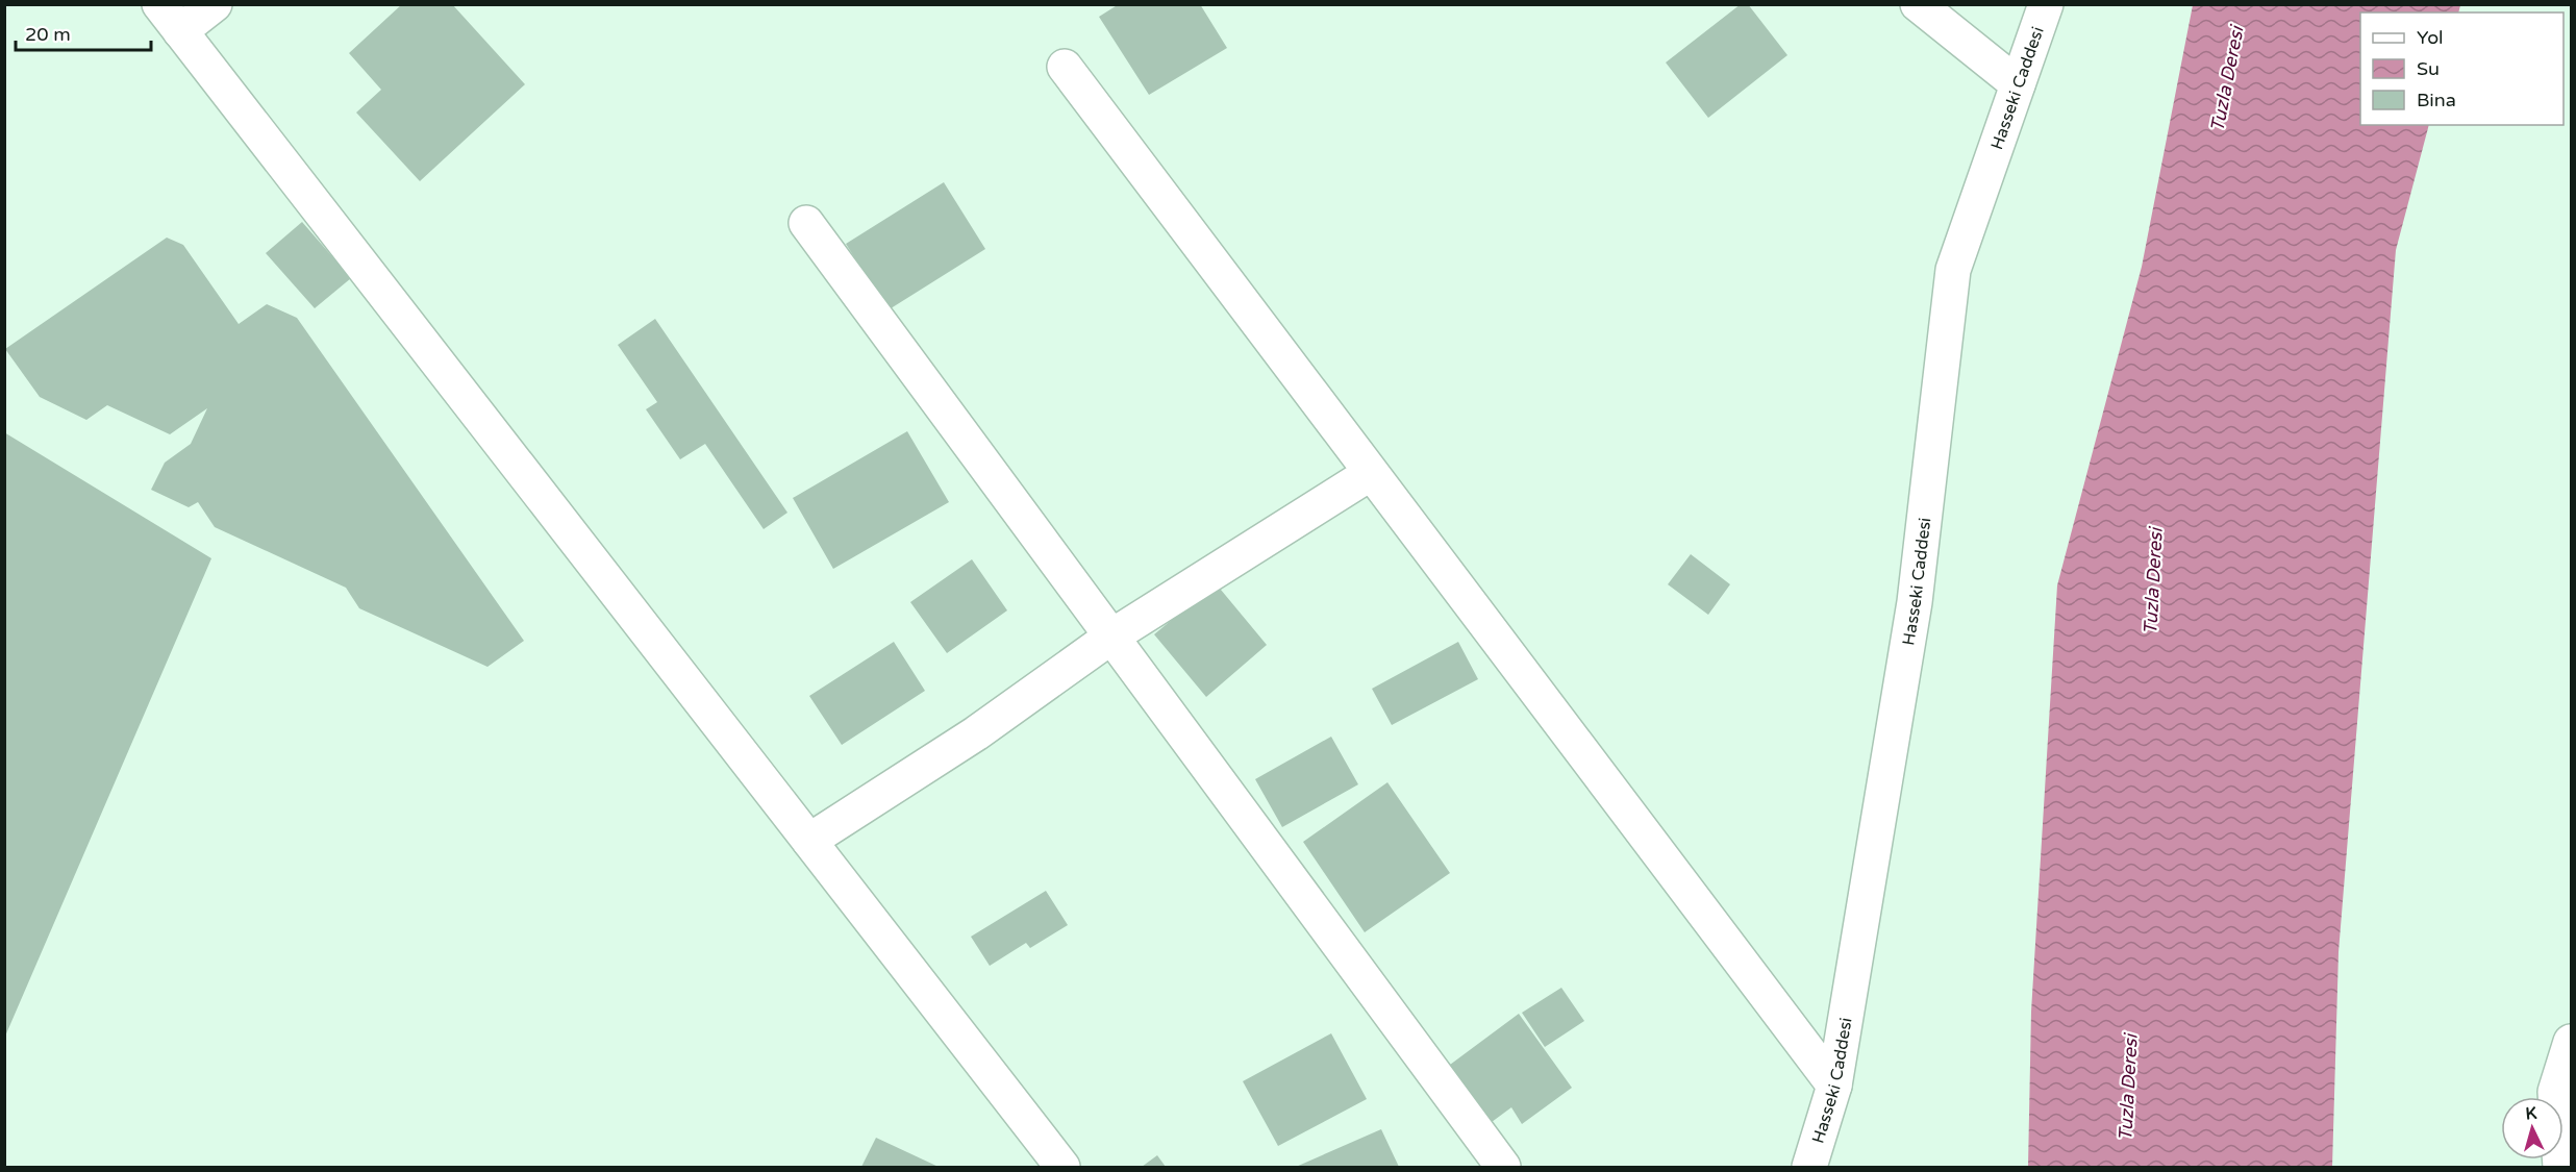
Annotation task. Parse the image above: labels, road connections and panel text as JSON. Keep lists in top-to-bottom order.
{
  "streets": {
    "street": ["Hasseki Caddesi"]
  },
  "water": ["Tuzla Deresi"],
  "legend": ["Yol", "Su", "Bina"],
  "scale_bar": "20 m",
  "north": "top"
}
